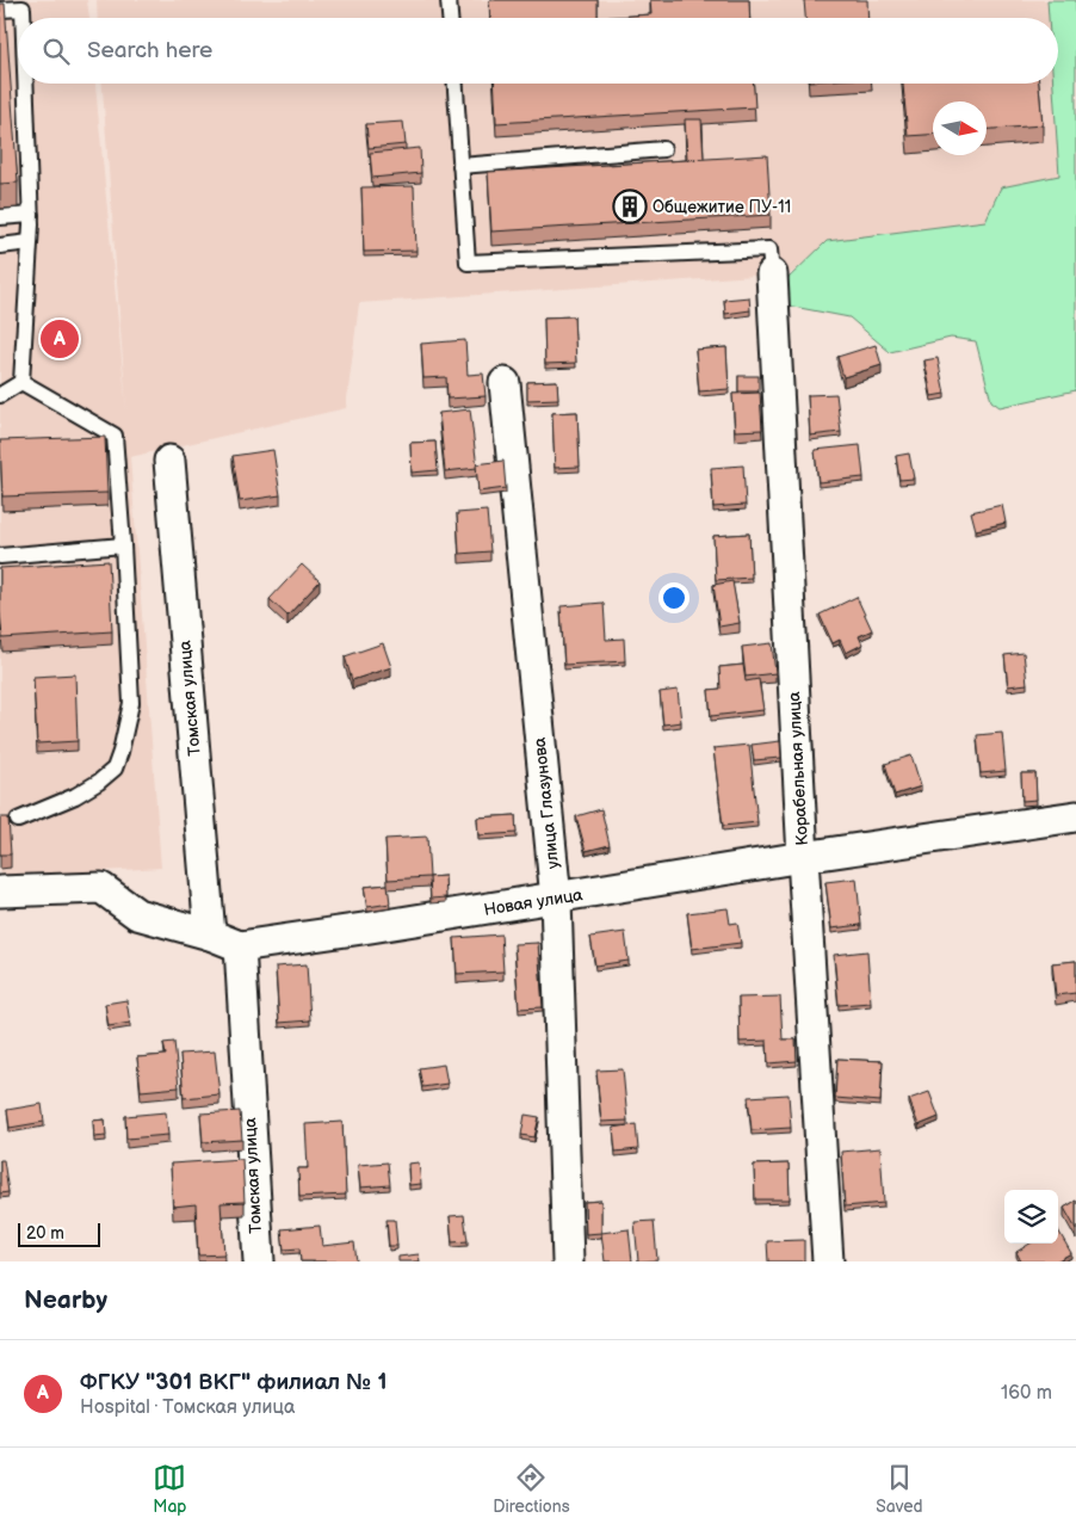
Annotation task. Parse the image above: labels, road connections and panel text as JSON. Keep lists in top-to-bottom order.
{
  "streets": {
    "street": [
      "Томская улица",
      "Корабельная улица",
      "улица Глазунова",
      "Новая улица"
    ]
  },
  "crossings": [
    ["Томская улица", "Новая улица"],
    ["Корабельная улица", "Новая улица"],
    ["улица Глазунова", "Новая улица"]
  ],
  "places": {
    "building": ["Общежитие ПУ-11"]
  },
  "scale_bar": "20 m",
  "north": "right",
  "page": {
    "search": "Search here",
    "pins": "A",
    "scale": "20 m",
    "heading": "Nearby",
    "list": [
      {
        "mark": "A",
        "name": "ФГКУ \"301 ВКГ\" филиал № 1",
        "note": "Hospital · Томская улица",
        "value": "160 m"
      }
    ],
    "nav": ["Map", "Directions", "Saved"]
  }
}
